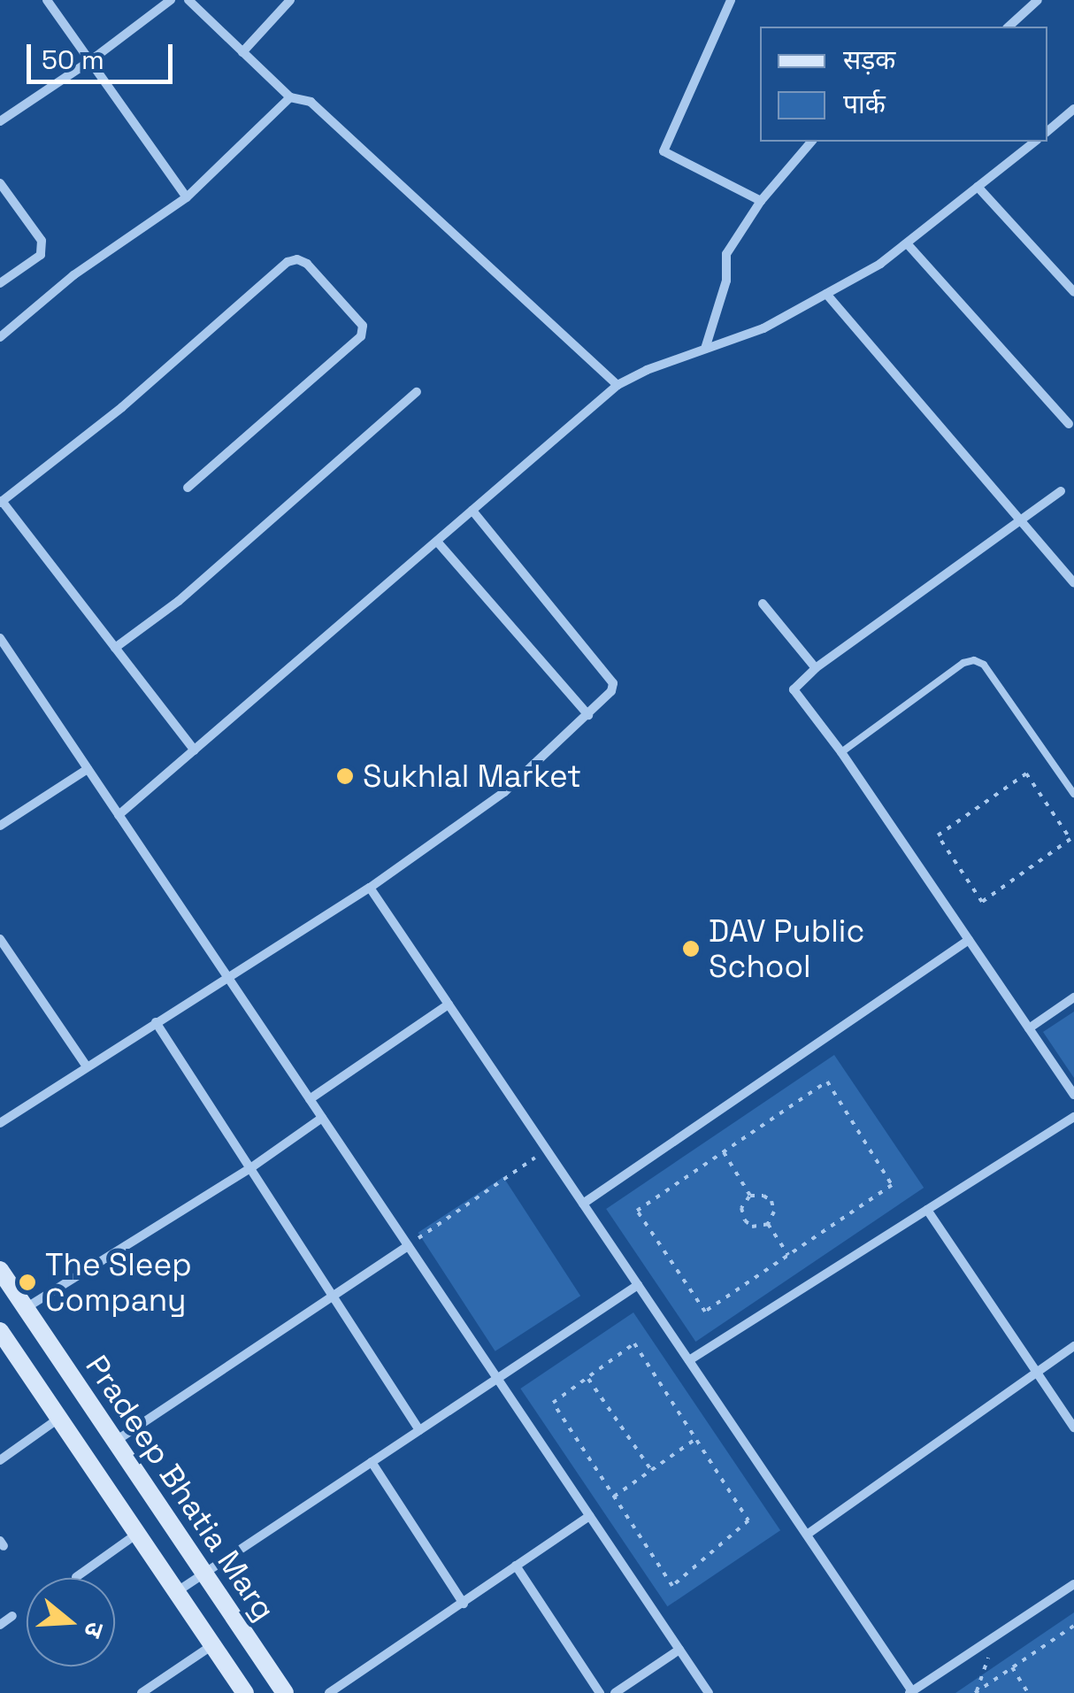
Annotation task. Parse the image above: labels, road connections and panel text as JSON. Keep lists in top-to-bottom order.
{
  "streets": {
    "street": ["Pradeep Bhatia Marg"]
  },
  "places": ["Sukhlal Market", "DAV Public School", "The Sleep Company"],
  "legend": ["सड़क", "पार्क"],
  "scale_bar": "50 m",
  "north": "right"
}
